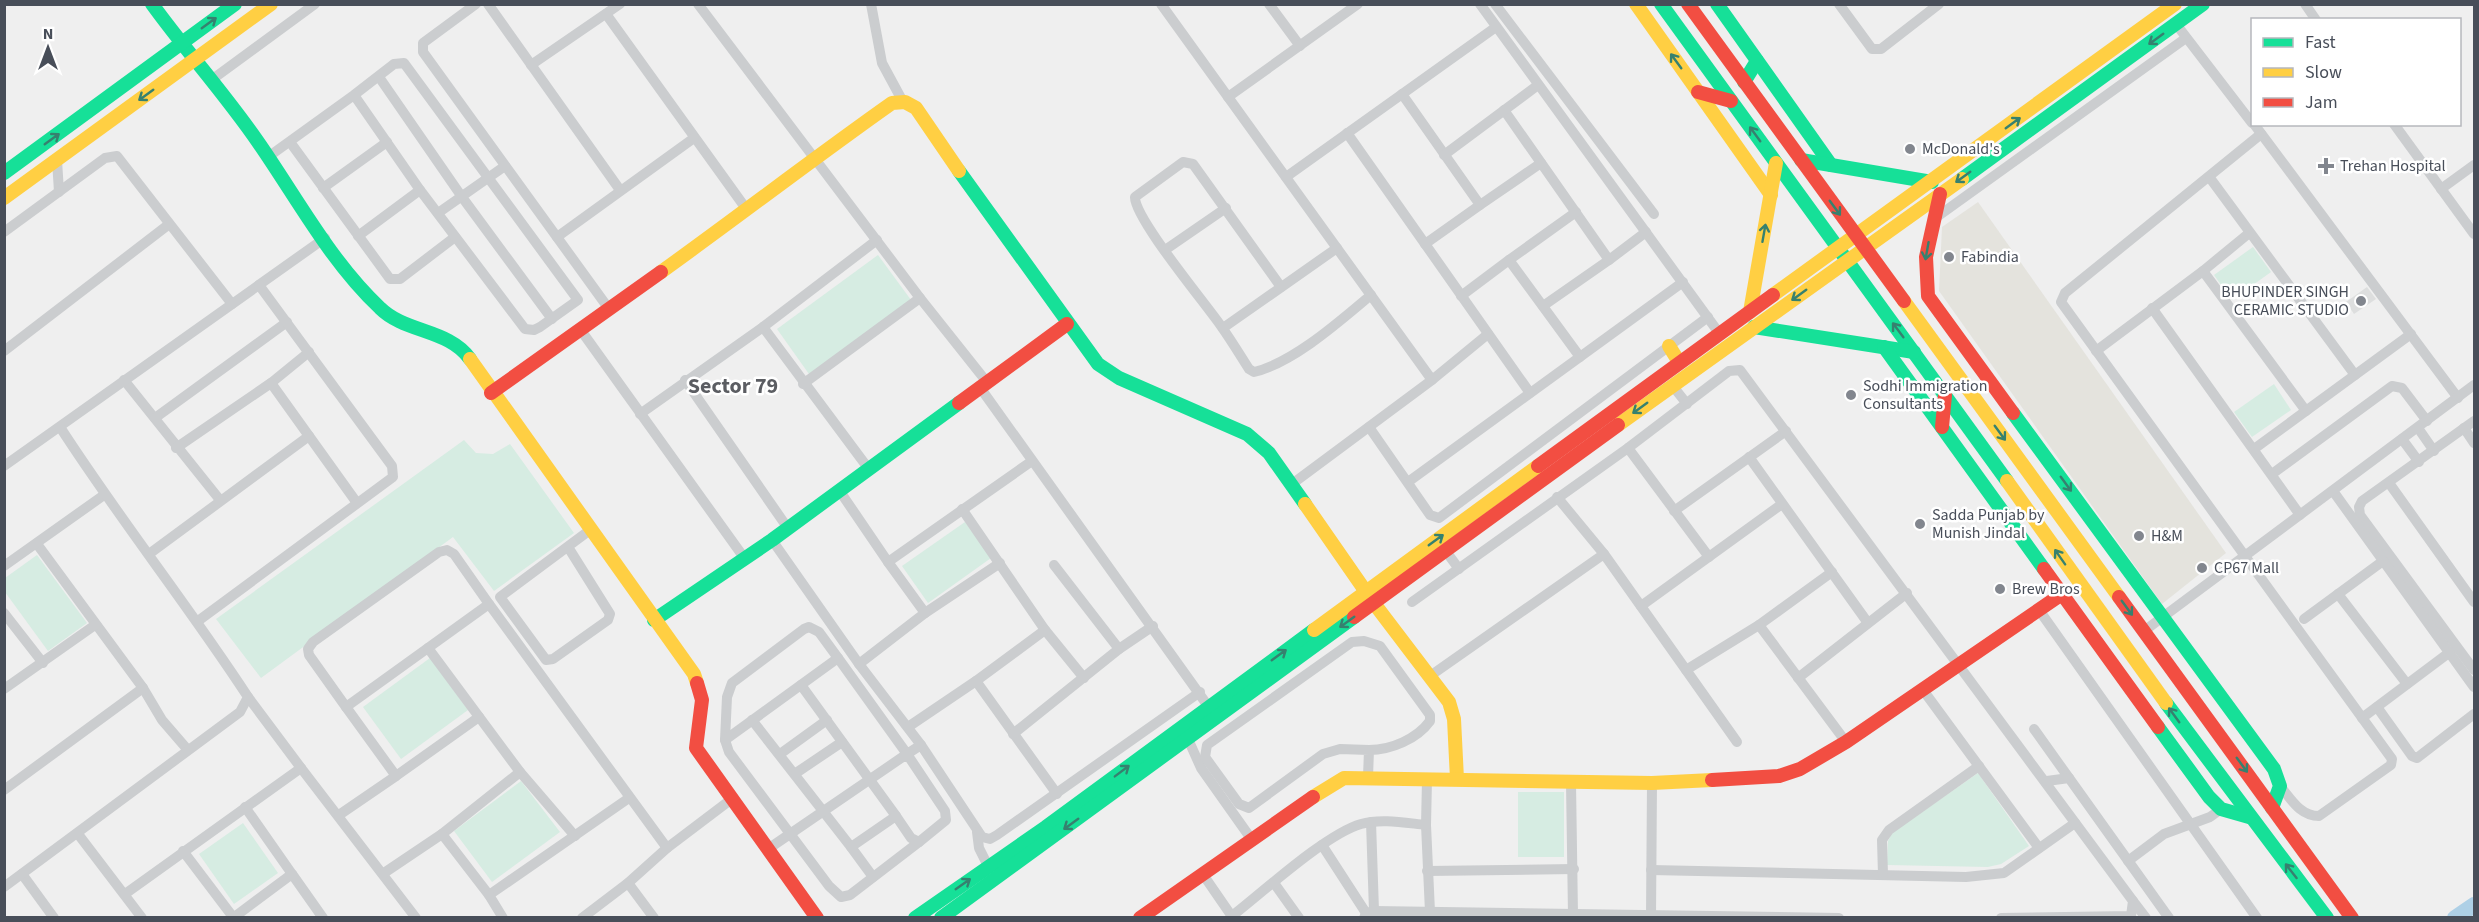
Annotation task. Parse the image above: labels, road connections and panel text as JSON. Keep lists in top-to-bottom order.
{
  "districts": ["Sector 79"],
  "places": {
    "other": [
      "McDonald's",
      "Fabindia",
      "BHUPINDER SINGH CERAMIC STUDIO",
      "Sodhi Immigration Consultants",
      "Sadda Punjab by Munish Jindal",
      "H&M",
      "CP67 Mall",
      "Brew Bros"
    ],
    "health": ["Trehan Hospital"]
  },
  "legend": ["Fast", "Slow", "Jam"],
  "north": "top"
}
